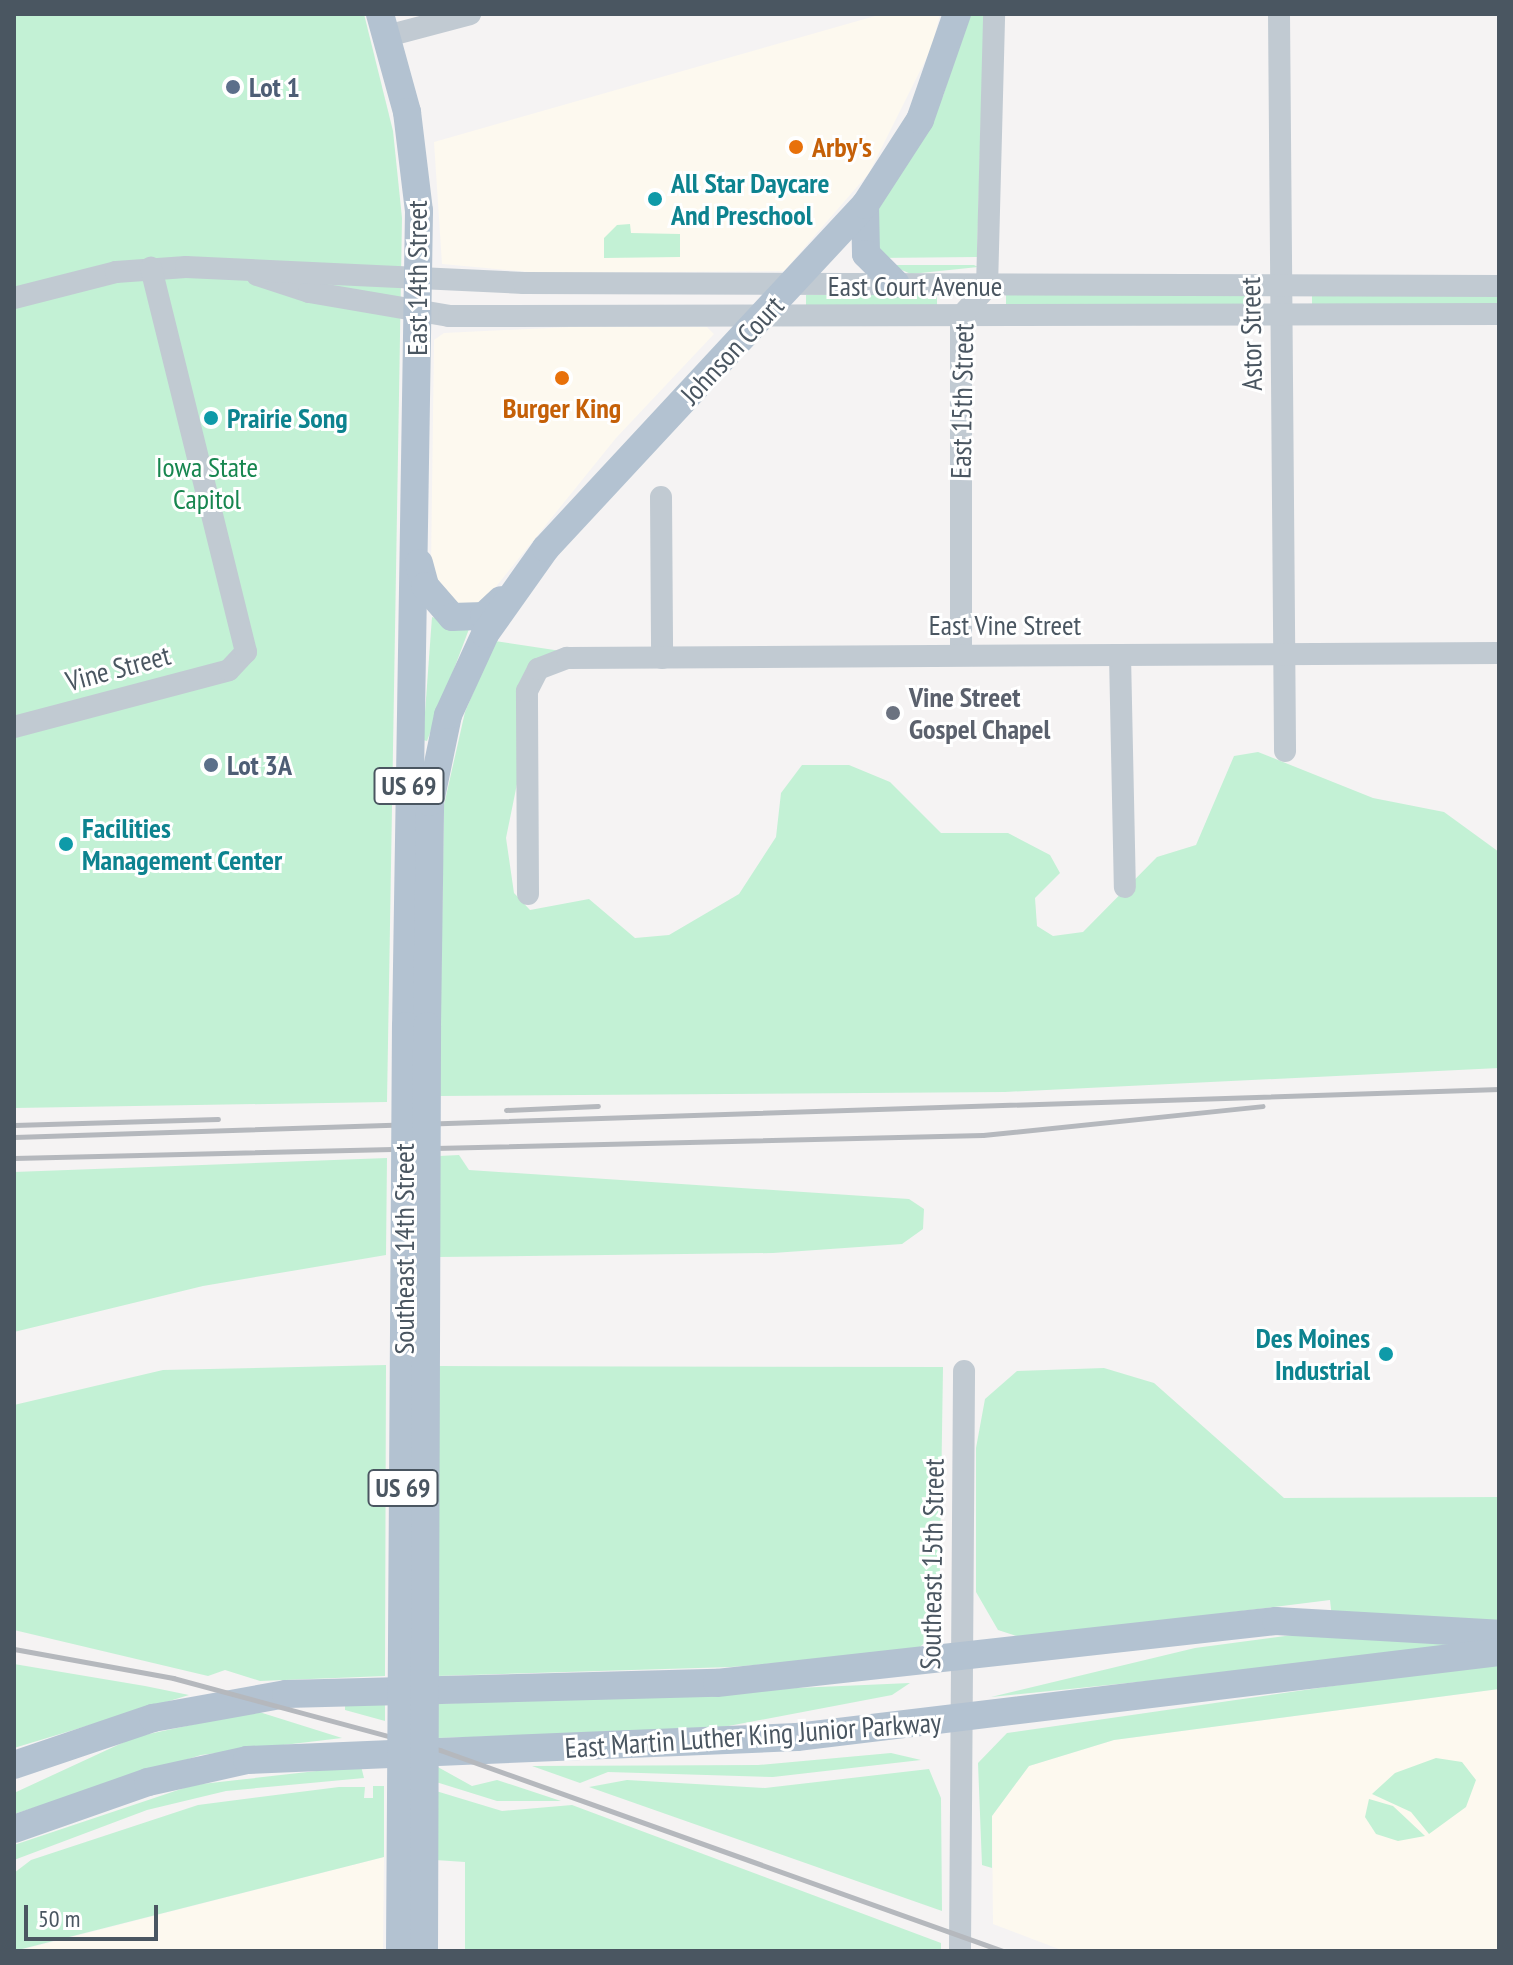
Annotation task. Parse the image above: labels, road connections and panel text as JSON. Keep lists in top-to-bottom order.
{
  "streets": {
    "main road": [
      "East 14th Street",
      "Johnson Court",
      "US 69",
      "Southeast 14th Street",
      "East Martin Luther King Junior Parkway"
    ],
    "street": [
      "East Court Avenue",
      "Astor Street",
      "East 15th Street",
      "East Vine Street",
      "Vine Street",
      "Southeast 15th Street"
    ]
  },
  "crossings": [
    ["East 14th Street", "East Court Avenue"],
    ["East 14th Street", "Southeast 14th Street"],
    ["East Court Avenue", "Astor Street"],
    ["East Court Avenue", "Johnson Court"],
    ["East Court Avenue", "East 15th Street"],
    ["East Court Avenue", "Vine Street"],
    ["Astor Street", "East Vine Street"],
    ["Johnson Court", "Southeast 14th Street"],
    ["East 15th Street", "East Vine Street"],
    ["Southeast 15th Street", "East Martin Luther King Junior Parkway"]
  ],
  "parks": ["Iowa State Capitol"],
  "places": [
    "Lot 1",
    "Arby's",
    "All Star Daycare And Preschool",
    "Burger King",
    "Prairie Song",
    "Vine Street Gospel Chapel",
    "Lot 3A",
    "Facilities Management Center",
    "Des Moines Industrial"
  ],
  "scale_bar": "50 m"
}
